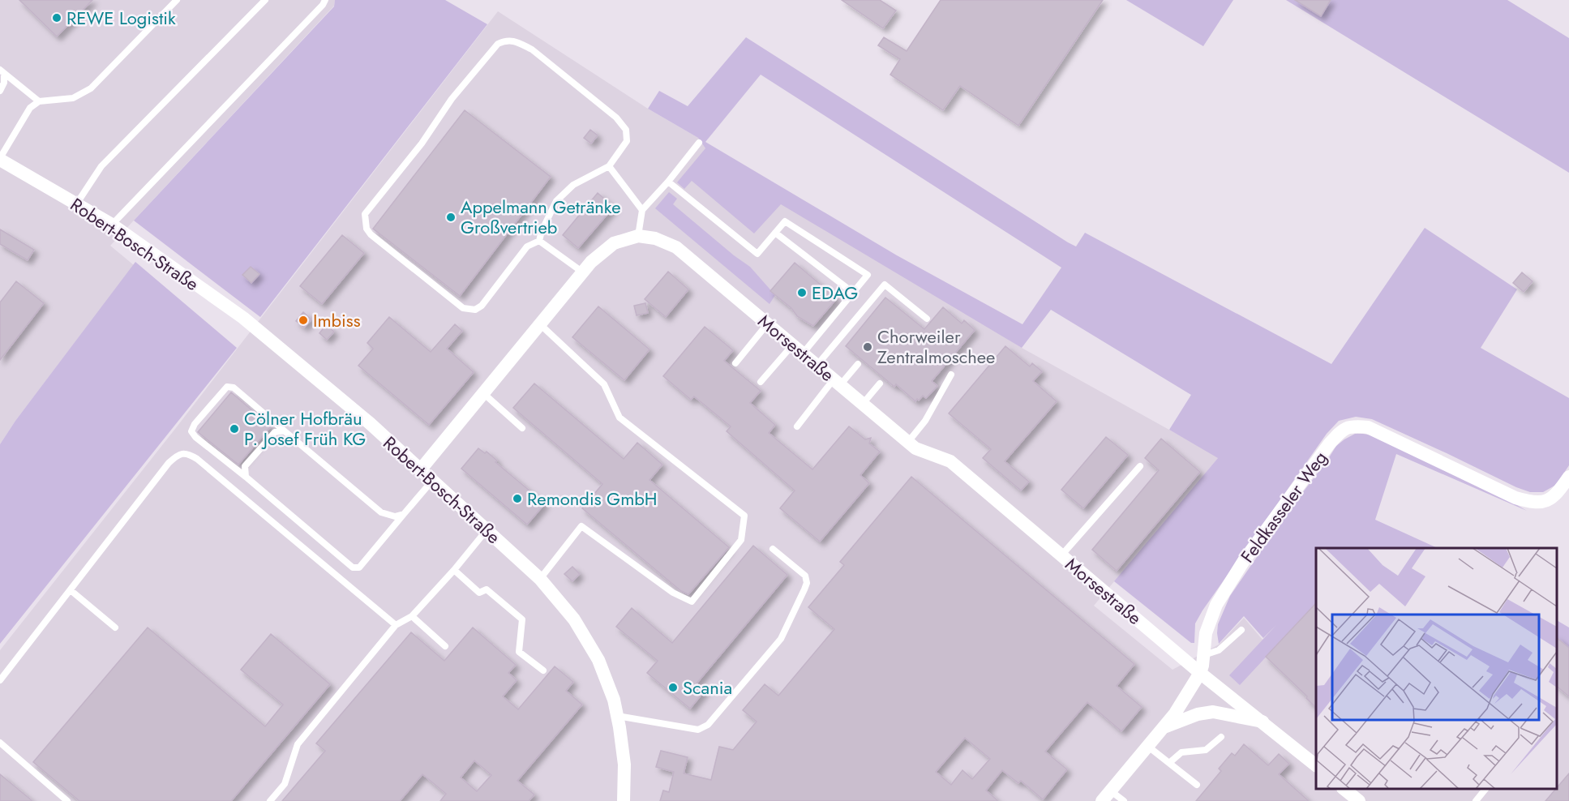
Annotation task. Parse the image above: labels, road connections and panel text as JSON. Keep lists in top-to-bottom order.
{
  "streets": {
    "street": ["Robert-Bosch-Straße", "Morsestraße", "Feldkasseler Weg"]
  },
  "crossings": [
    ["Robert-Bosch-Straße", "Morsestraße"],
    ["Morsestraße", "Feldkasseler Weg"]
  ],
  "places": [
    "REWE Logistik",
    "Appelmann Getränke Großvertrieb",
    "EDAG",
    "Imbiss",
    "Chorweiler Zentralmoschee",
    "Cölner Hofbräu P. Josef Früh KG",
    "Remondis GmbH",
    "Scania"
  ]
}
